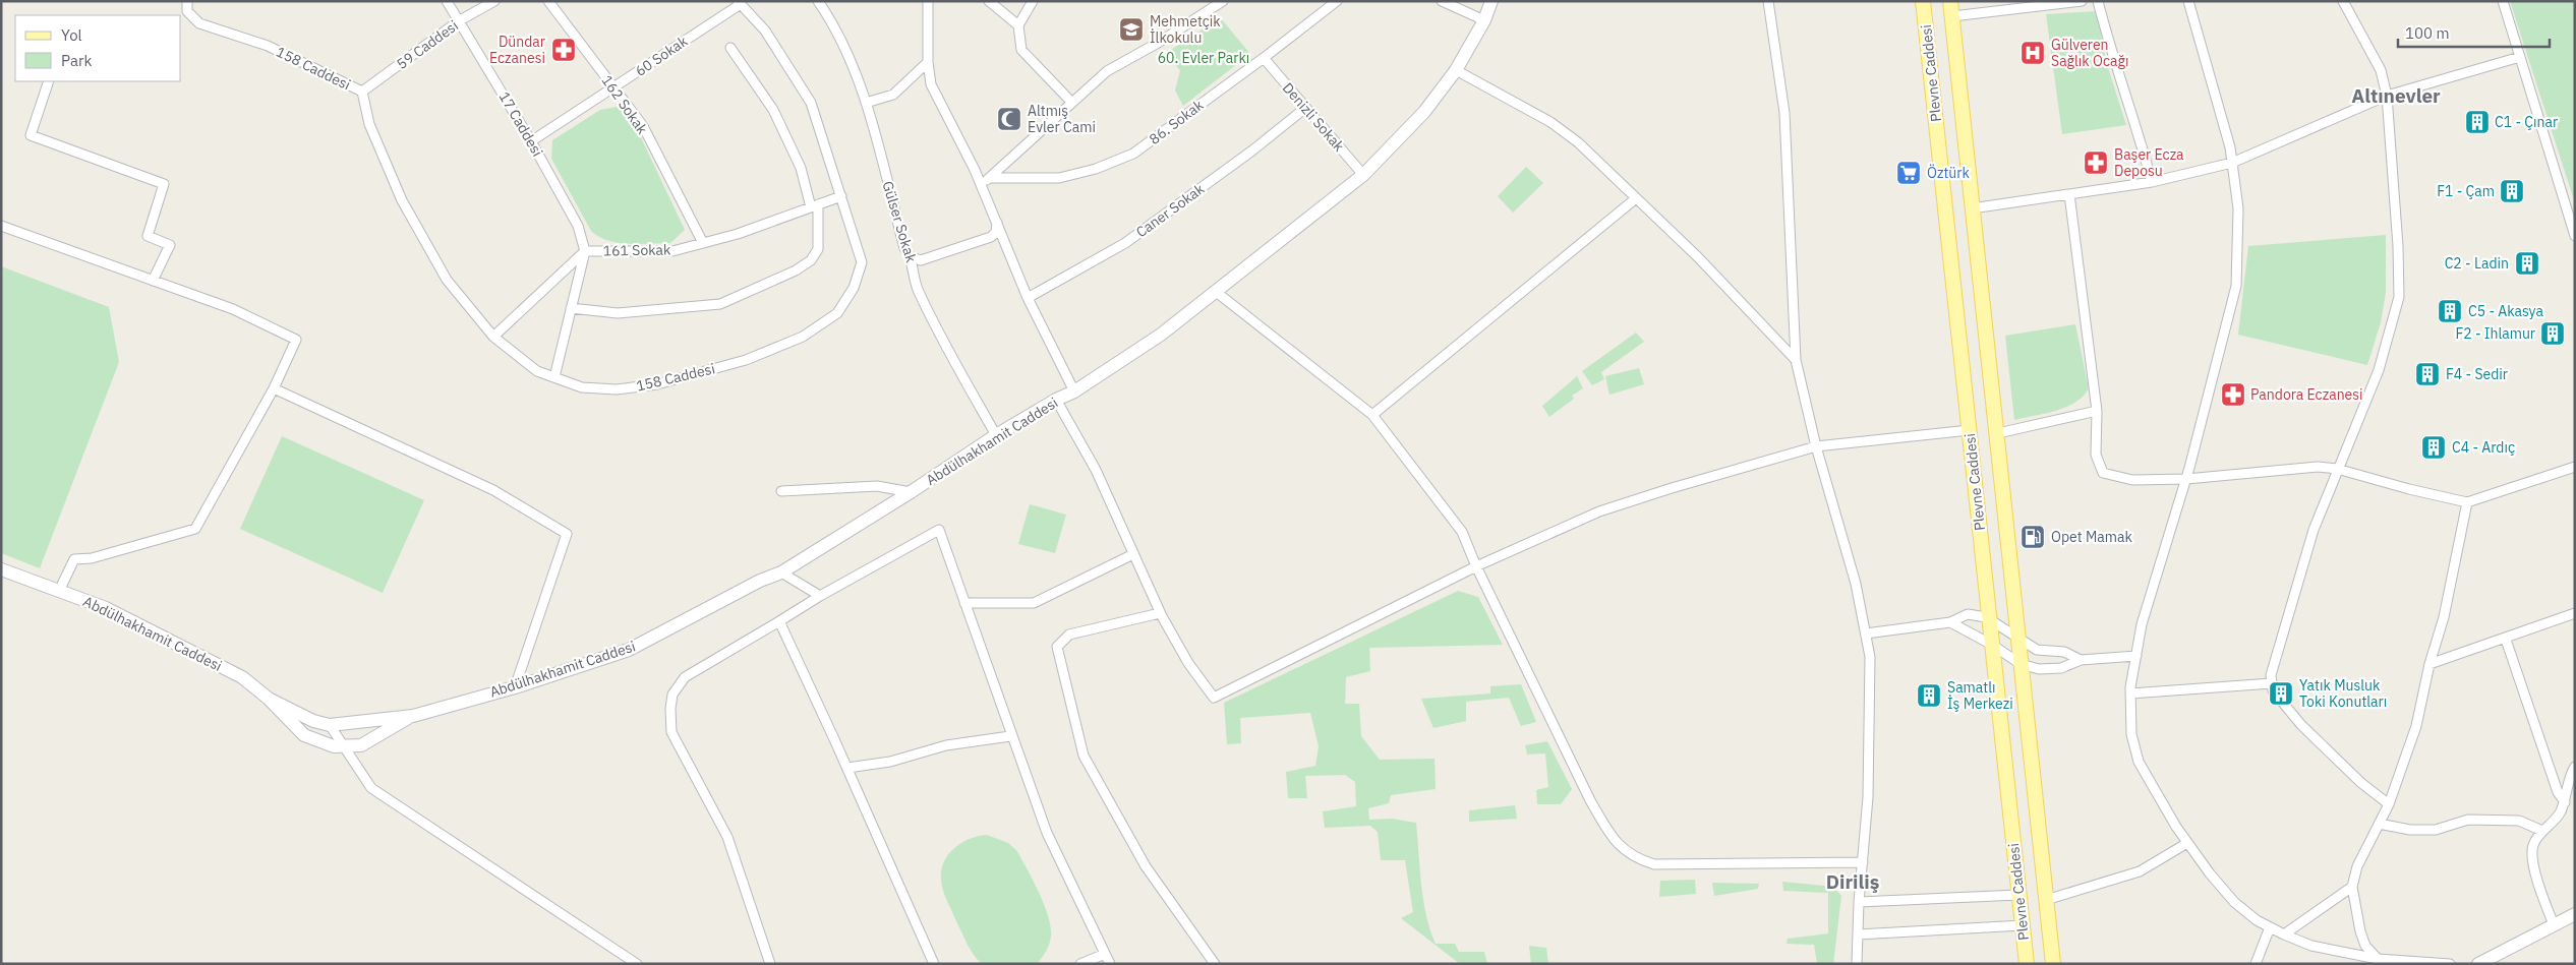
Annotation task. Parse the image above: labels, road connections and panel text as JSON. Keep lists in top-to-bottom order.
{
  "streets": {
    "main road": ["Plevne Caddesi", "Abdülhakhamit Caddesi"],
    "street": [
      "59 Caddesi",
      "60 Sokak",
      "158 Caddesi",
      "162 Sokak",
      "Denizli Sokak",
      "86. Sokak",
      "17 Caddesi",
      "Caner Sokak",
      "Gülser Sokak",
      "161 Sokak"
    ]
  },
  "crossings": [
    ["59 Caddesi", "158 Caddesi"],
    ["59 Caddesi", "17 Caddesi"],
    ["60 Sokak", "158 Caddesi"],
    ["60 Sokak", "162 Sokak"],
    ["60 Sokak", "17 Caddesi"],
    ["158 Caddesi", "161 Sokak"],
    ["162 Sokak", "161 Sokak"],
    ["Denizli Sokak", "86. Sokak"],
    ["Denizli Sokak", "Caner Sokak"],
    ["Denizli Sokak", "Abdülhakhamit Caddesi"],
    ["17 Caddesi", "161 Sokak"],
    ["Gülser Sokak", "Abdülhakhamit Caddesi"]
  ],
  "districts": ["Altınevler", "Diriliş"],
  "parks": ["60. Evler Parkı"],
  "places": {
    "school or university": ["Mehmetçik İlkokulu"],
    "pharmacy": ["Dündar Eczanesi", "Başer Ecza Deposu", "Pandora Eczanesi"],
    "hospital": ["Gülveren Sağlık Ocağı"],
    "mosque": ["Altmış Evler Cami"],
    "building": [
      "C1 - Çınar",
      "F1 - Çam",
      "C2 - Ladin",
      "C5 - Akasya",
      "F2 - Ihlamur",
      "F4 - Sedir",
      "C4 - Ardıç",
      "Yatık Musluk Toki Konutları",
      "Samatlı İş Merkezi"
    ],
    "supermarket": ["Öztürk"],
    "fuel station": ["Opet Mamak"]
  },
  "legend": ["Yol", "Park"],
  "scale_bar": "100 m"
}
